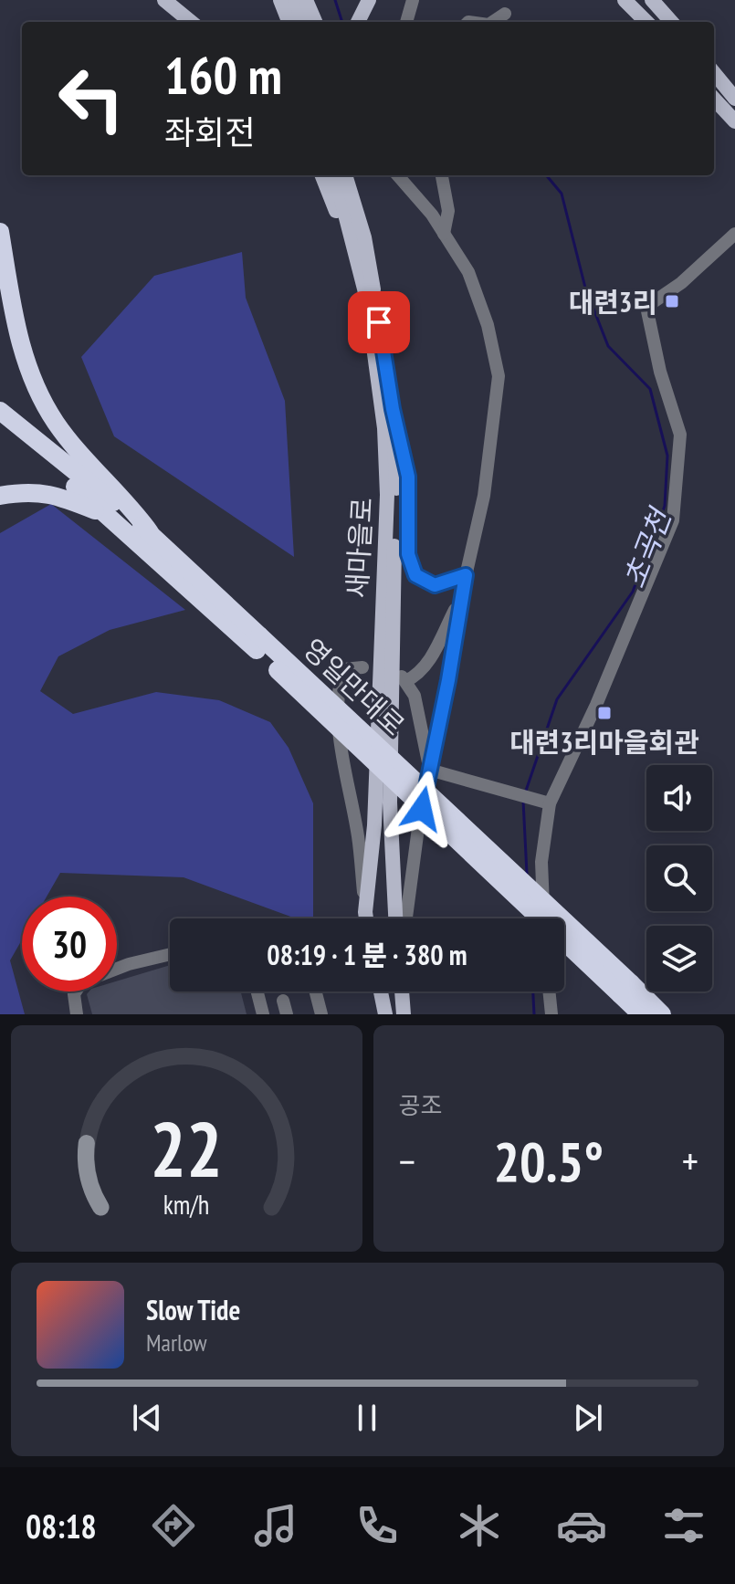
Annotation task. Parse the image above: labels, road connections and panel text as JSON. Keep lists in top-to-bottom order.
{
  "streets": {
    "highway": ["영일만대로"],
    "main road": ["새마을로"]
  },
  "water": ["초곡천"],
  "places": {
    "transit": ["대련3리", "대련3리마을회관"]
  },
  "page": {
    "turn": ["160 m", "좌회전"],
    "limit": "30",
    "trip": "08:19 · 1 분 · 380 m",
    "tile": "공조",
    "heat": ["−", "20.5°", "+"],
    "song": ["Slow Tide", "Marlow"],
    "tabs": "08:18",
    "gauge": ["22", "km/h"]
  }
}
